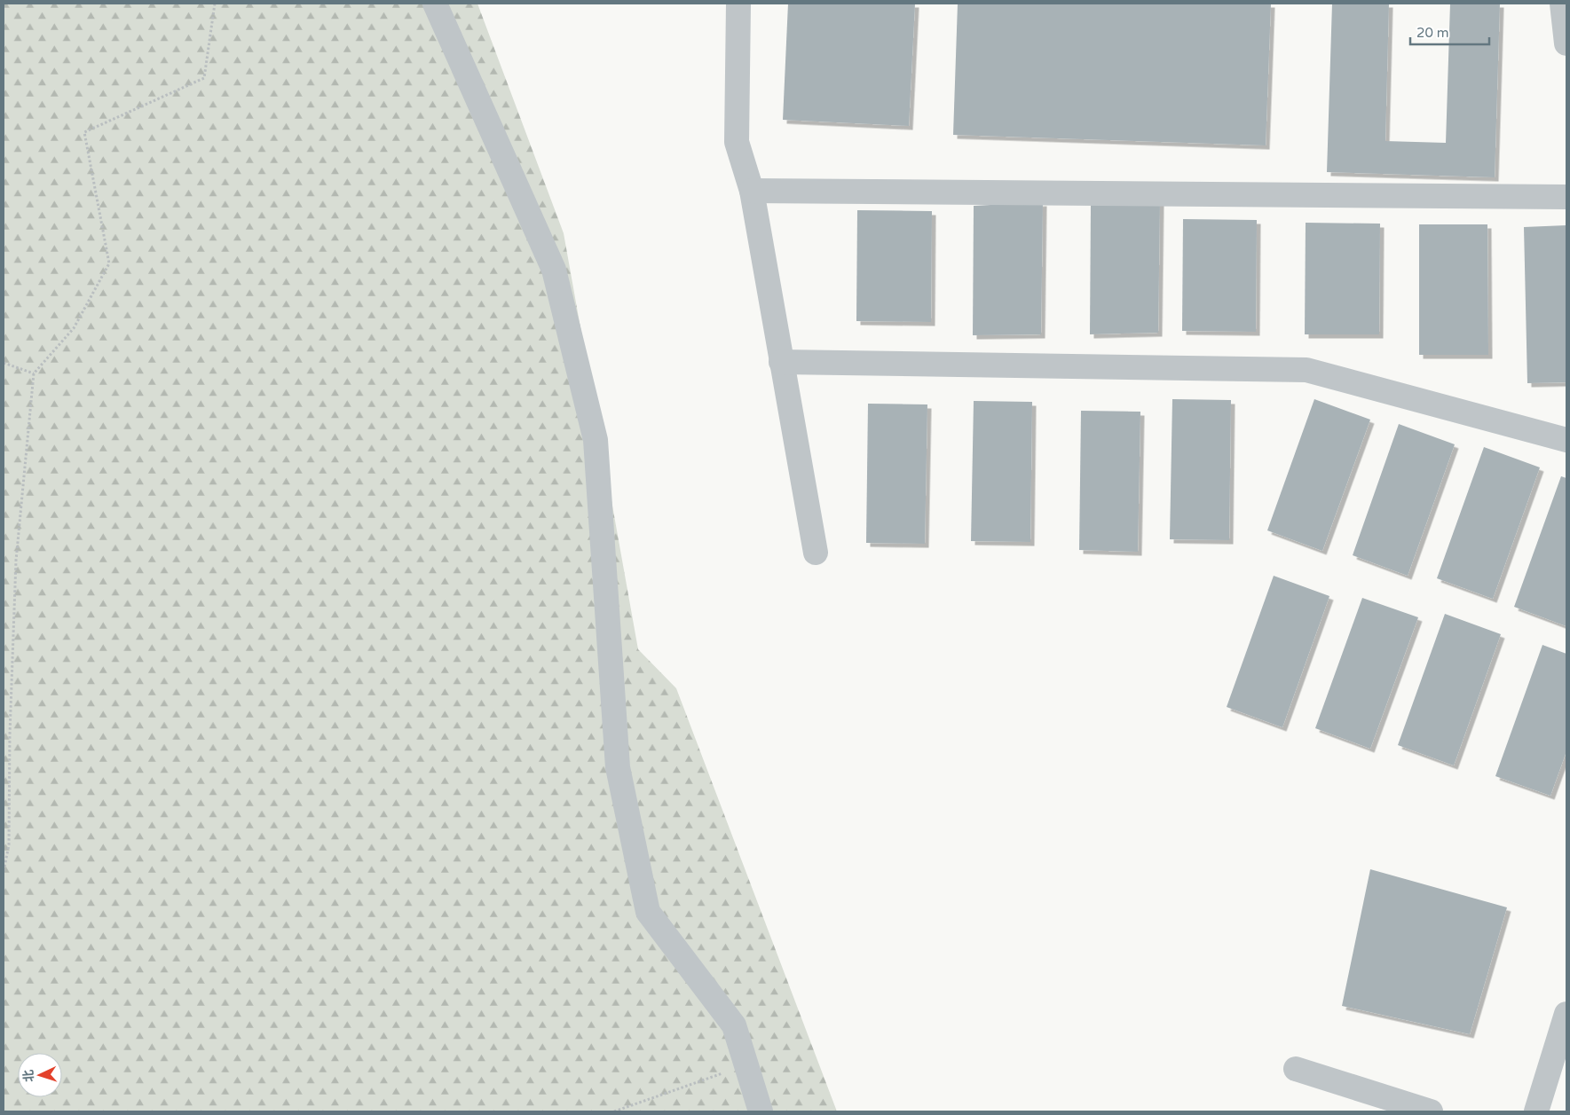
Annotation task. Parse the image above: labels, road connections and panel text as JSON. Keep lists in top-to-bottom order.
{
  "scale_bar": "20 m",
  "north": "left"
}
